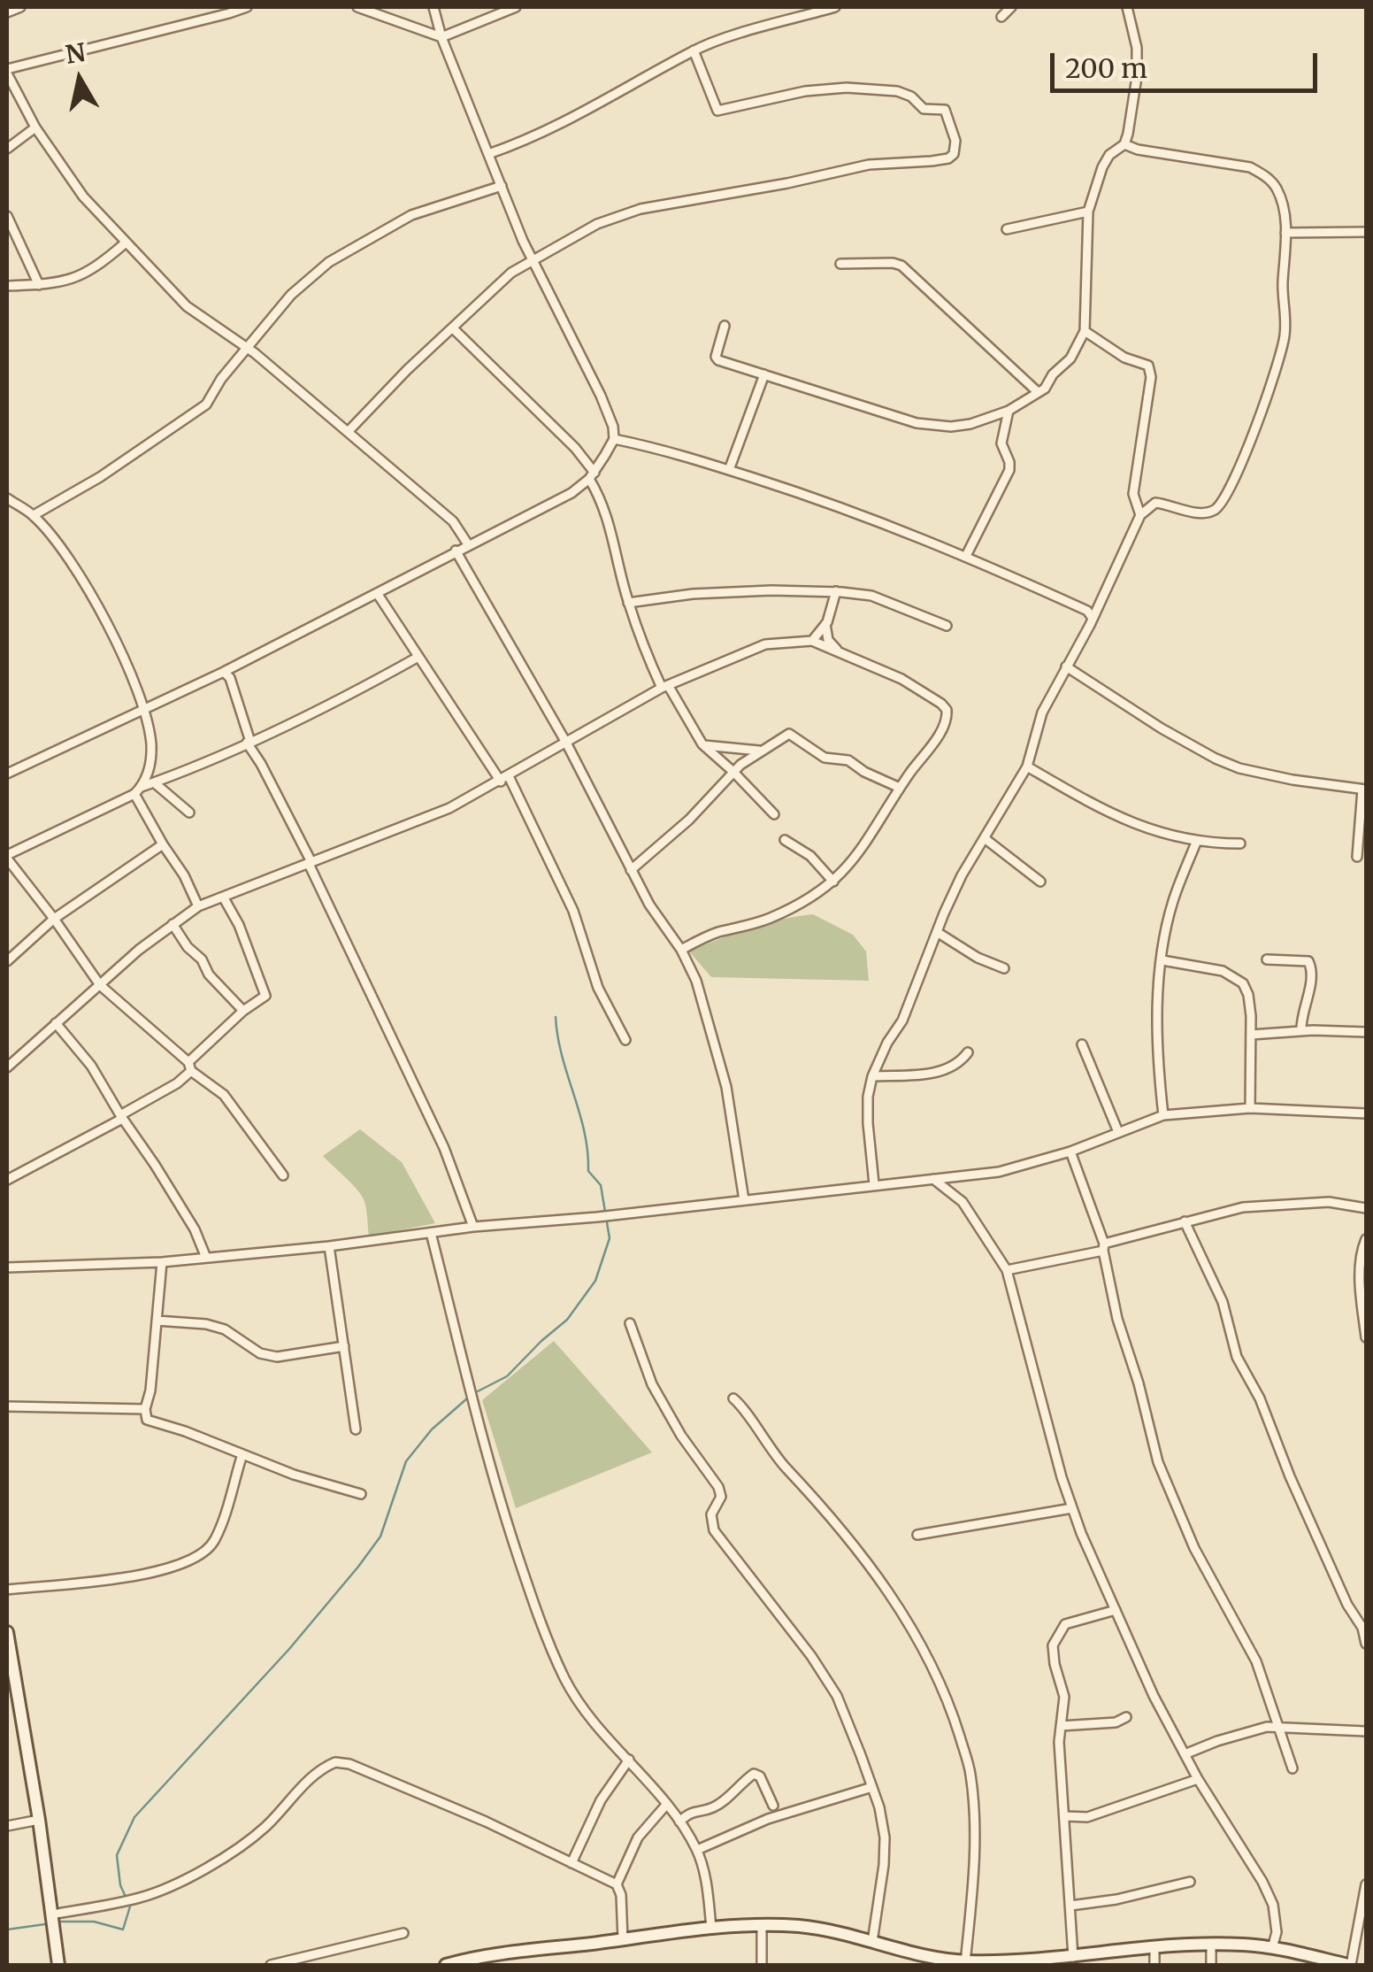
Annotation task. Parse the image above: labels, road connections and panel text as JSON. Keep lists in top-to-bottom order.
{
  "scale_bar": "200 m",
  "north": "top"
}
